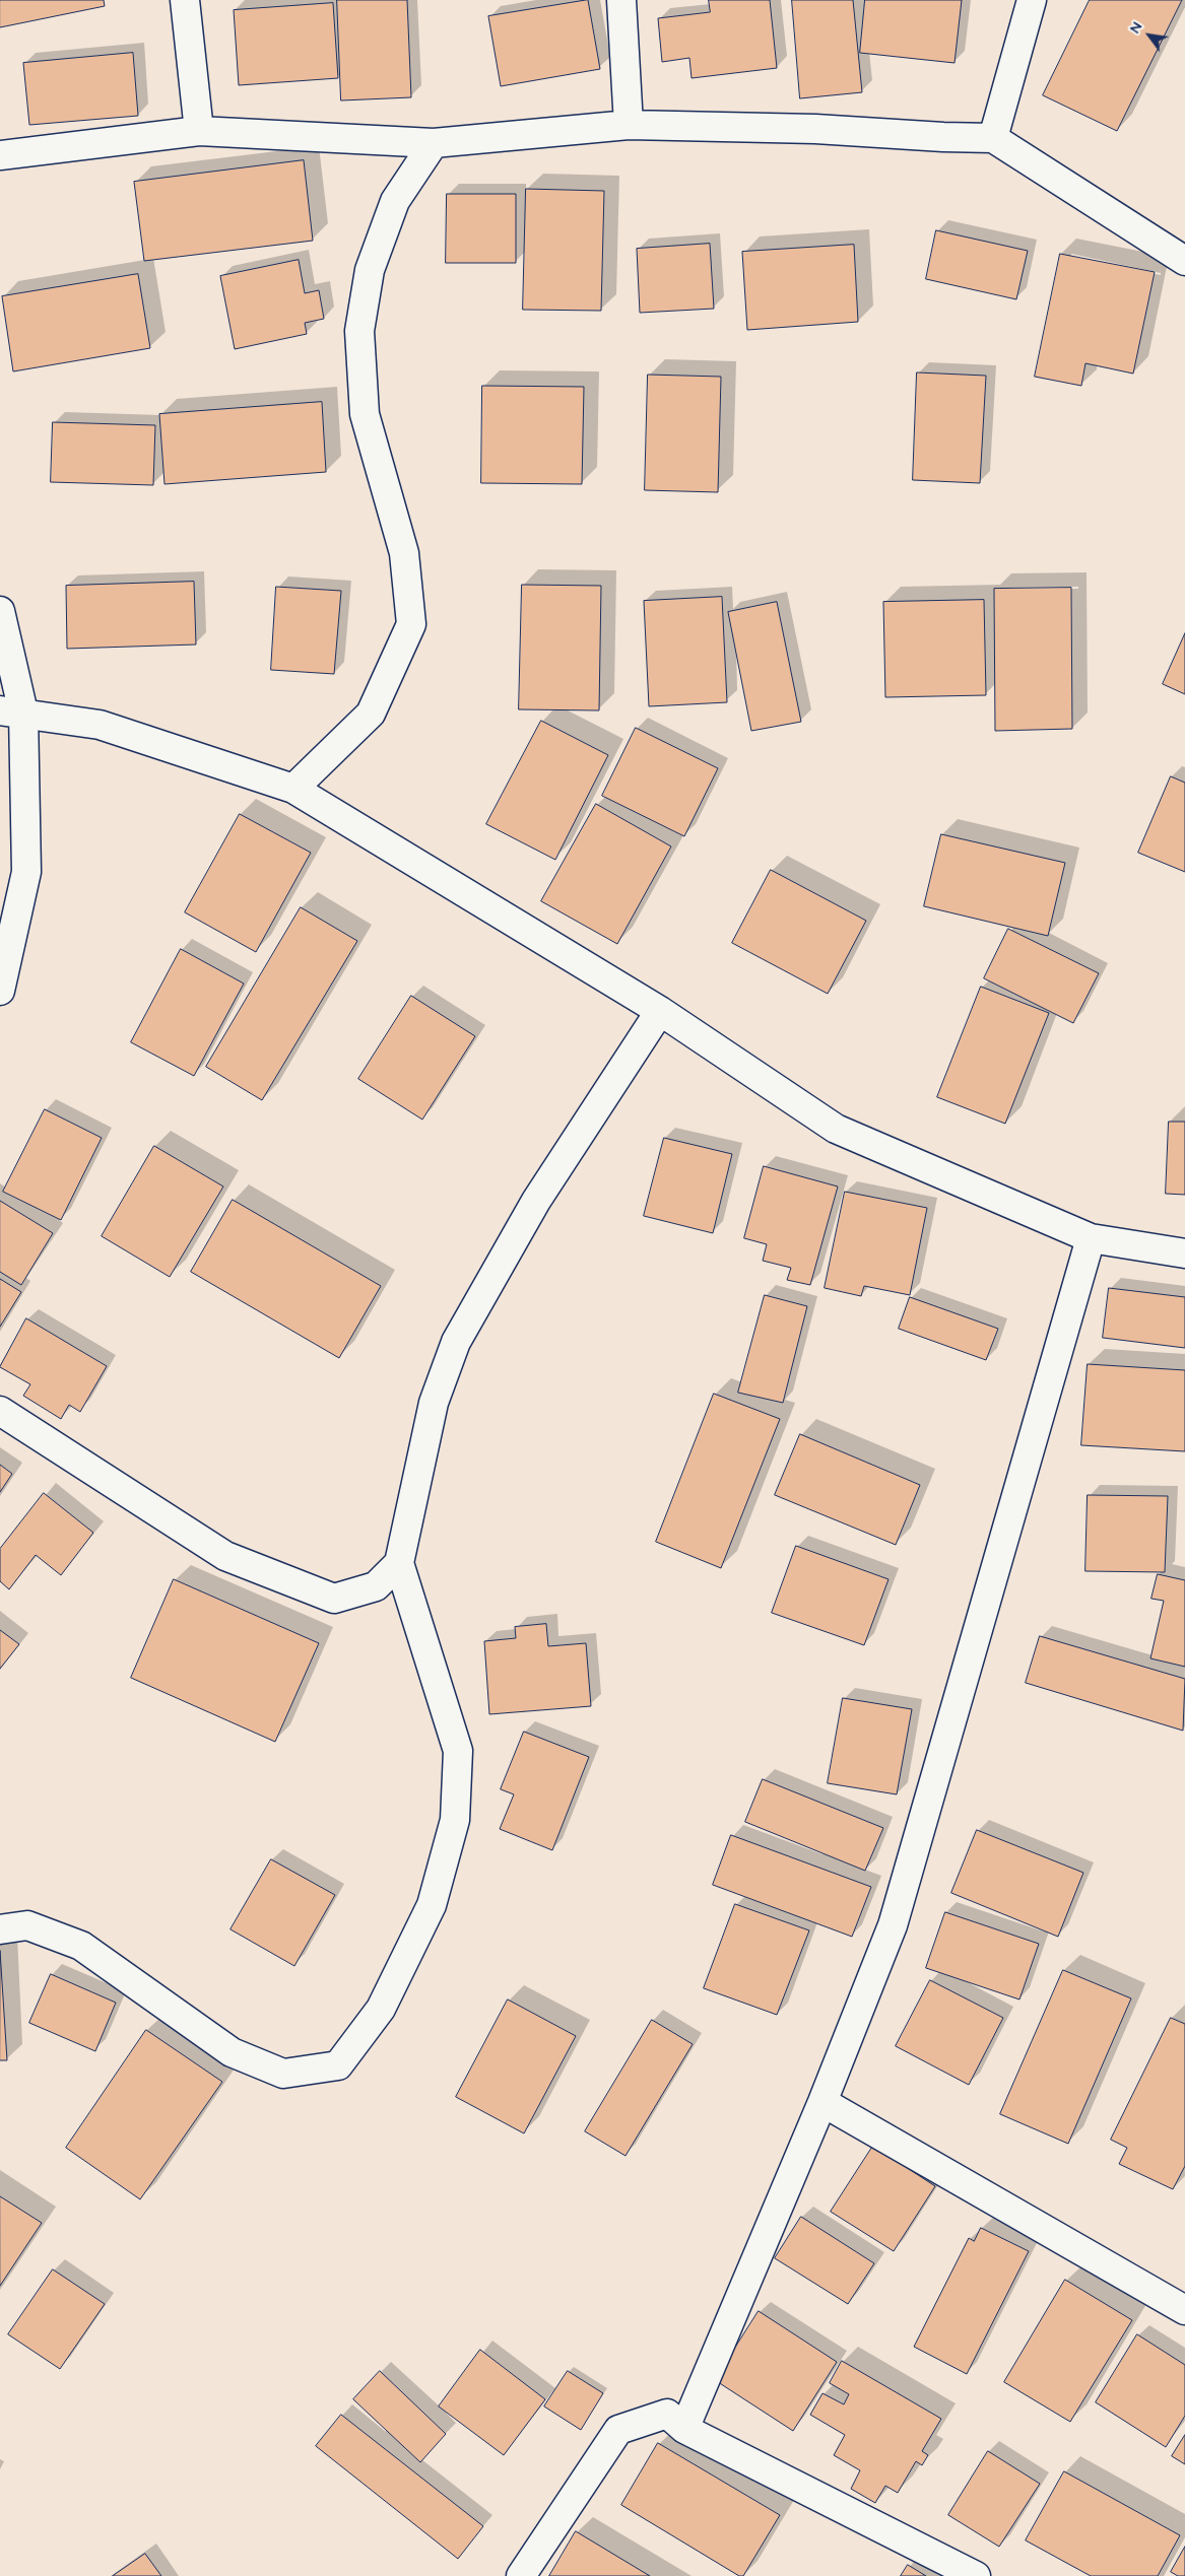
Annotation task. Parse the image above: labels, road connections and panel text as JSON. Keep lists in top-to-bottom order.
{
  "north": "top left"
}
